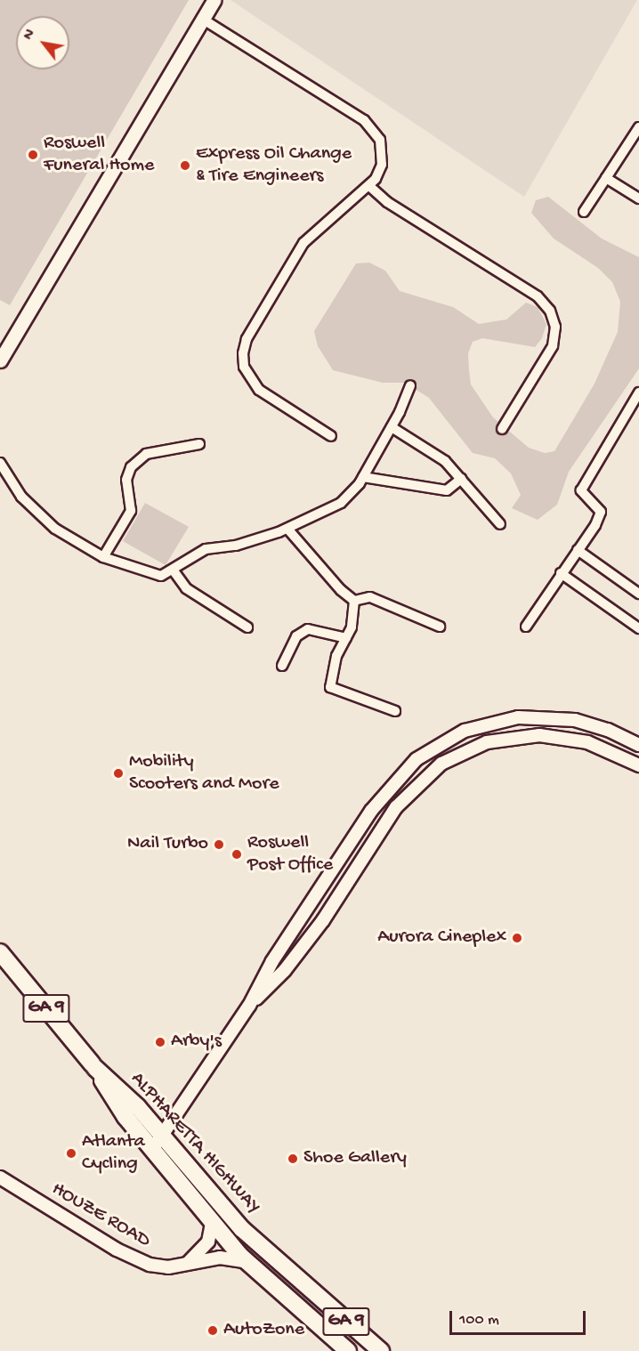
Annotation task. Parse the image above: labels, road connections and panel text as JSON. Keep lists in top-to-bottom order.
{
  "streets": {
    "highway": ["GA 9", "ALPHARETTA HIGHWAY"],
    "street": ["HOUZE ROAD"]
  },
  "crossings": [
    ["ALPHARETTA HIGHWAY", "HOUZE ROAD"]
  ],
  "places": [
    "Roswell Funeral Home",
    "Express Oil Change & Tire Engineers",
    "Mobility Scooters and More",
    "Nail Turbo",
    "Roswell Post Office",
    "Aurora Cineplex",
    "Arby's",
    "Atlanta Cycling",
    "Shoe Gallery",
    "AutoZone"
  ],
  "scale_bar": "100 m",
  "north": "top left"
}
